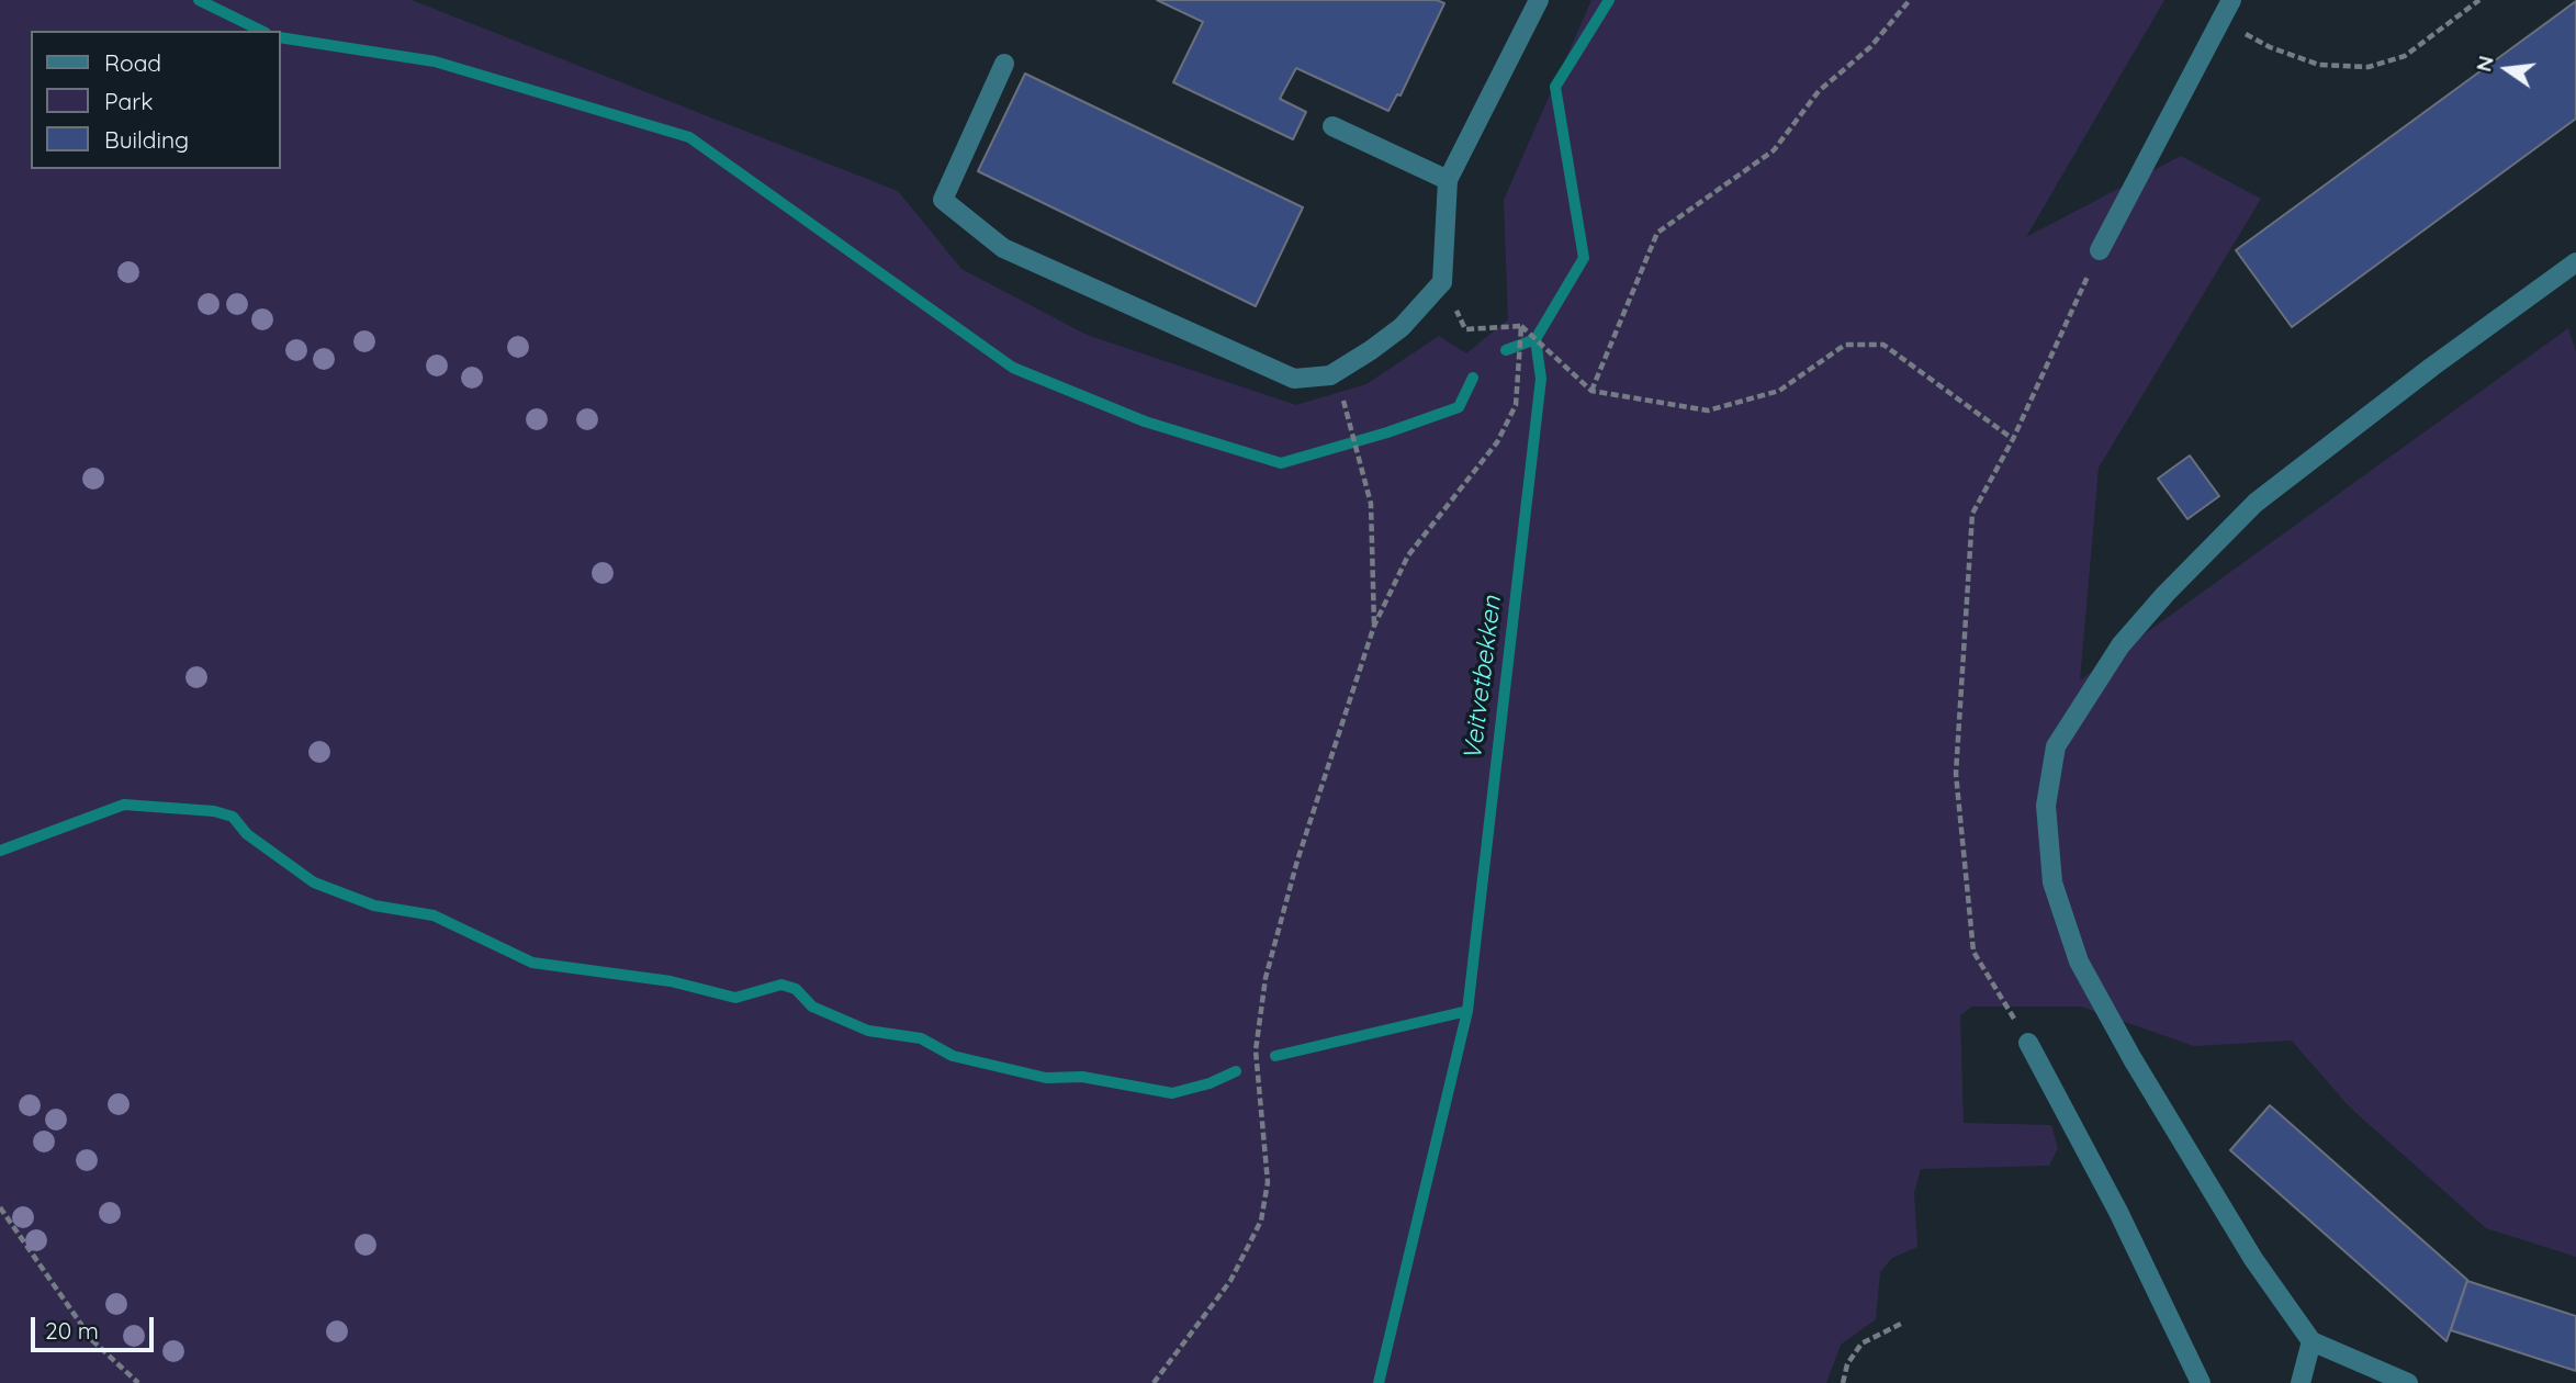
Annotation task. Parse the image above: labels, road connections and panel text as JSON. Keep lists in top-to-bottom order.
{
  "water": ["Veitvetbekken"],
  "legend": ["Road", "Park", "Building"],
  "scale_bar": "20 m",
  "north": "left"
}
